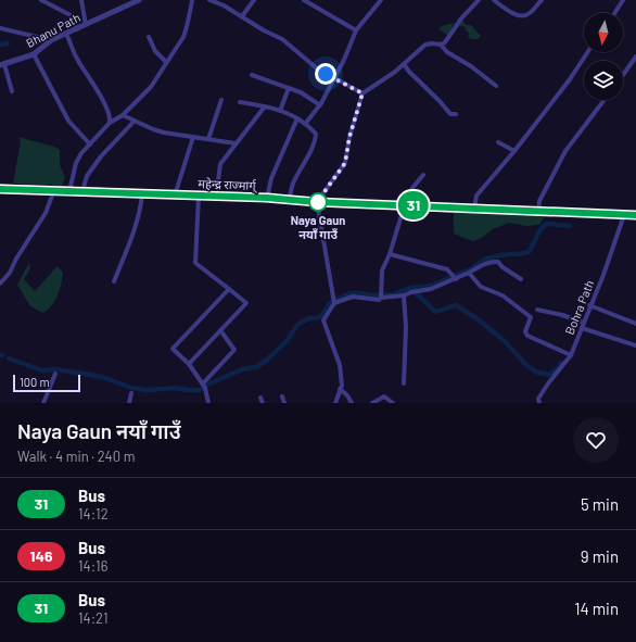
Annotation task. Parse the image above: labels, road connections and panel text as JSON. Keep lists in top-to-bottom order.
{
  "streets": {
    "highway": ["महेन्द्र राज्मार्ग्"],
    "street": ["Bhanu Path", "Bohra Path"]
  },
  "crossings": [
    ["महेन्द्र राज्मार्ग्", "Bohra Path"]
  ],
  "places": ["Naya Gaun नयाँ गाउँ"],
  "lines": ["bus line 31"],
  "scale_bar": "100 m",
  "north": "bottom",
  "page": {
    "on_map": "31",
    "scale": "100 m",
    "heading": ["Naya Gaun नयाँ गाउँ", "Walk · 4 min · 240 m"],
    "list": [
      {
        "mark": "31",
        "name": "Bus",
        "note": "14:12",
        "value": "5 min"
      },
      {
        "mark": "146",
        "name": "Bus",
        "note": "14:16",
        "value": "9 min"
      },
      {
        "mark": "31",
        "name": "Bus",
        "note": "14:21",
        "value": "14 min"
      }
    ]
  }
}
